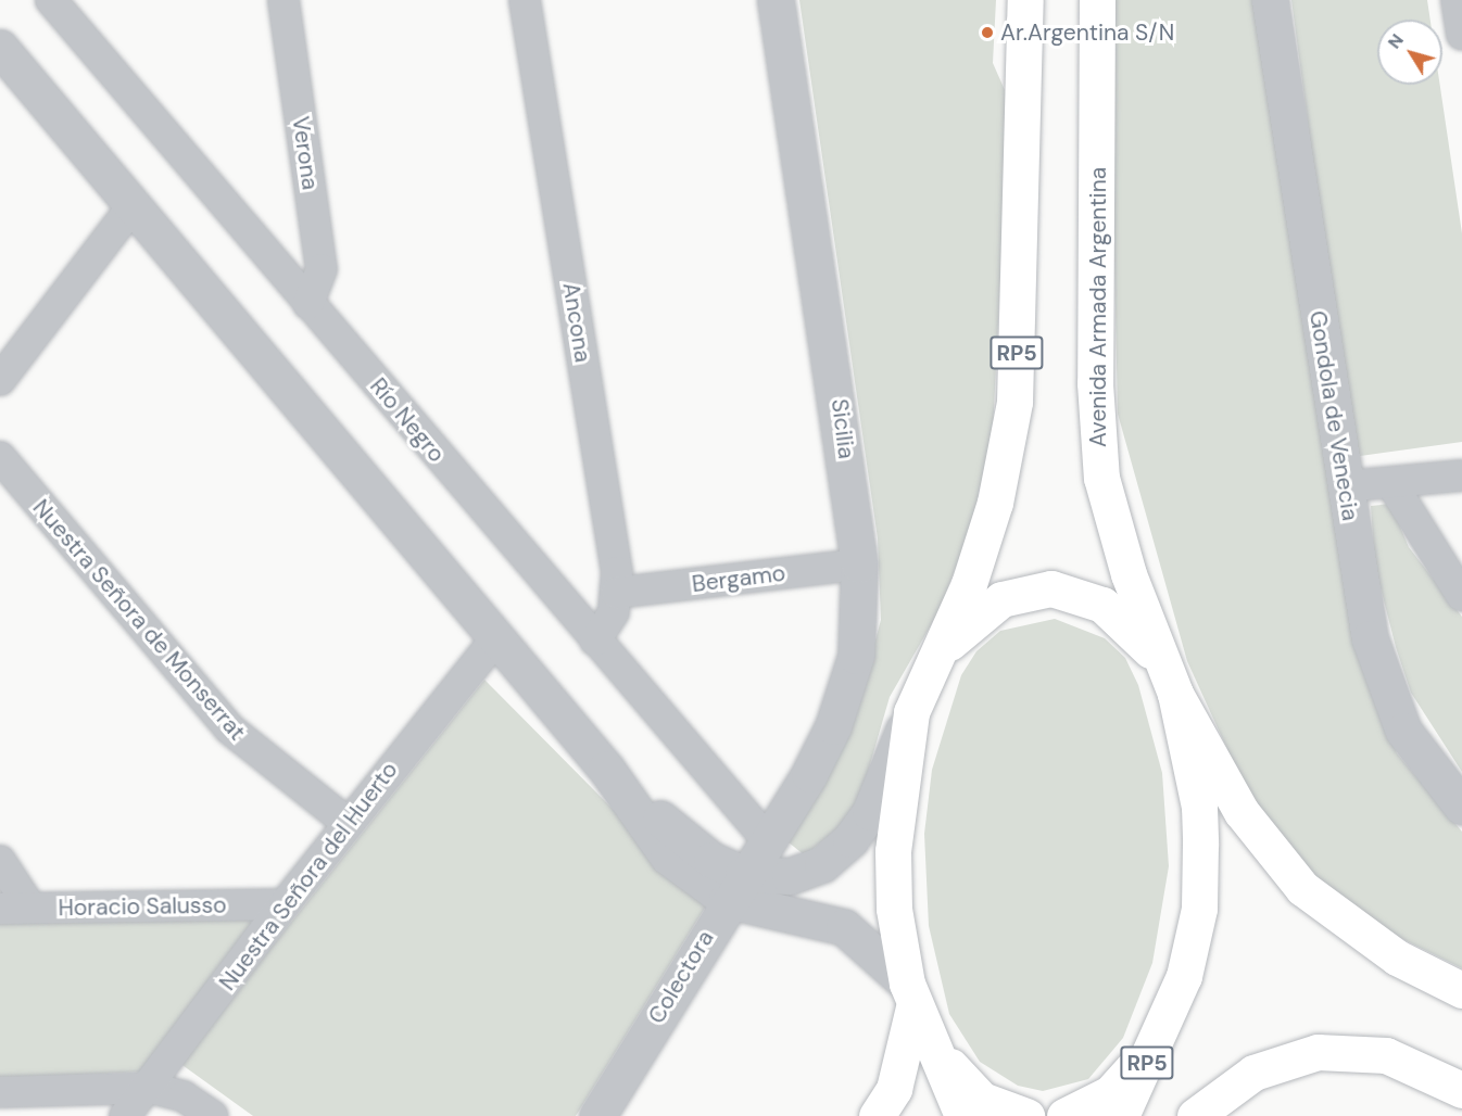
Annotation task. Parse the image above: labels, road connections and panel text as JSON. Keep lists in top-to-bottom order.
{
  "streets": {
    "main road": ["Avenida Armada Argentina", "RP5"],
    "street": [
      "Verona",
      "Ancona",
      "Gondola de Venecia",
      "Río Negro",
      "Sicilia",
      "Bergamo",
      "Nuestra Señora de Monserrat",
      "Nuestra Señora del Huerto",
      "Horacio Salusso",
      "Colectora"
    ]
  },
  "crossings": [
    ["Verona", "Río Negro"],
    ["Ancona", "Río Negro"],
    ["Ancona", "Bergamo"],
    ["Río Negro", "Sicilia"],
    ["Río Negro", "Colectora"],
    ["Sicilia", "Bergamo"],
    ["Sicilia", "Colectora"],
    ["Nuestra Señora de Monserrat", "Nuestra Señora del Huerto"],
    ["Nuestra Señora del Huerto", "Horacio Salusso"]
  ],
  "places": ["Ar.Argentina S/N"],
  "north": "top left"
}
